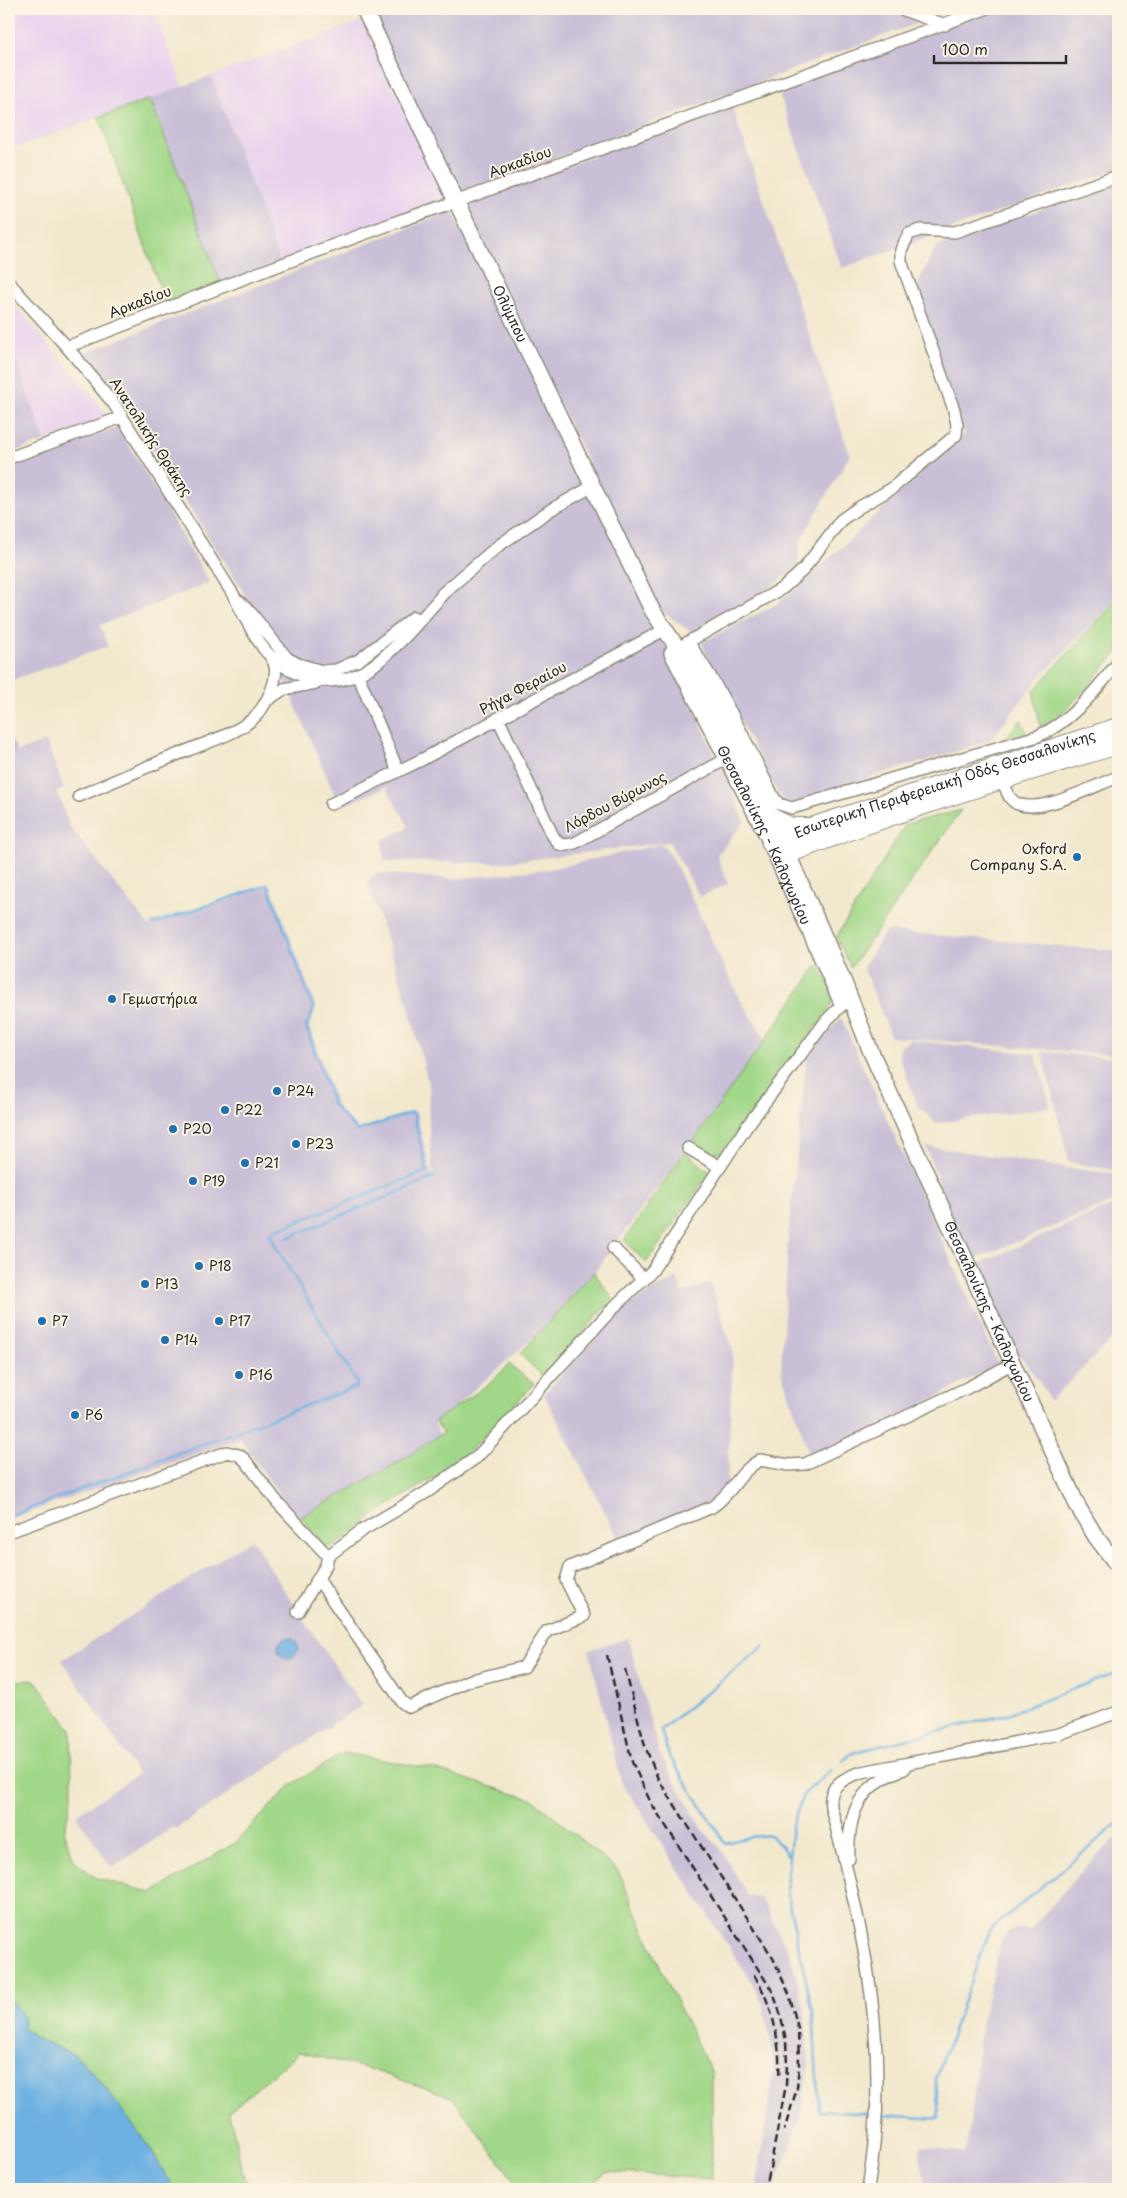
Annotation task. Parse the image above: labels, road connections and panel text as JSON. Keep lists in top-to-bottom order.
{
  "streets": {
    "highway": ["Εσωτερική Περιφερειακή Οδός Θεσσαλονίκης"],
    "main road": ["Ολύμπου", "Θεσσαλονίκης - Καλοχωρίου"],
    "street": [
      "Αρκαδίου",
      "Ανατολικής Θράκης",
      "Ρήγα Φεραίου",
      "Λόρδου Βύρωνος"
    ]
  },
  "crossings": [
    ["Αρκαδίου", "Ολύμπου"],
    ["Αρκαδίου", "Ανατολικής Θράκης"],
    ["Ολύμπου", "Ανατολικής Θράκης"],
    ["Ολύμπου", "Ρήγα Φεραίου"],
    ["Ολύμπου", "Θεσσαλονίκης - Καλοχωρίου"],
    ["Ρήγα Φεραίου", "Λόρδου Βύρωνος"],
    ["Εσωτερική Περιφερειακή Οδός Θεσσαλονίκης", "Θεσσαλονίκης - Καλοχωρίου"],
    ["Λόρδου Βύρωνος", "Θεσσαλονίκης - Καλοχωρίου"]
  ],
  "places": [
    "Oxford Company S.A.",
    "Γεμιστήρια",
    "P24",
    "P22",
    "P20",
    "P23",
    "P21",
    "P19",
    "P18",
    "P13",
    "P7",
    "P17",
    "P14",
    "P16",
    "P6"
  ],
  "scale_bar": "100 m"
}
